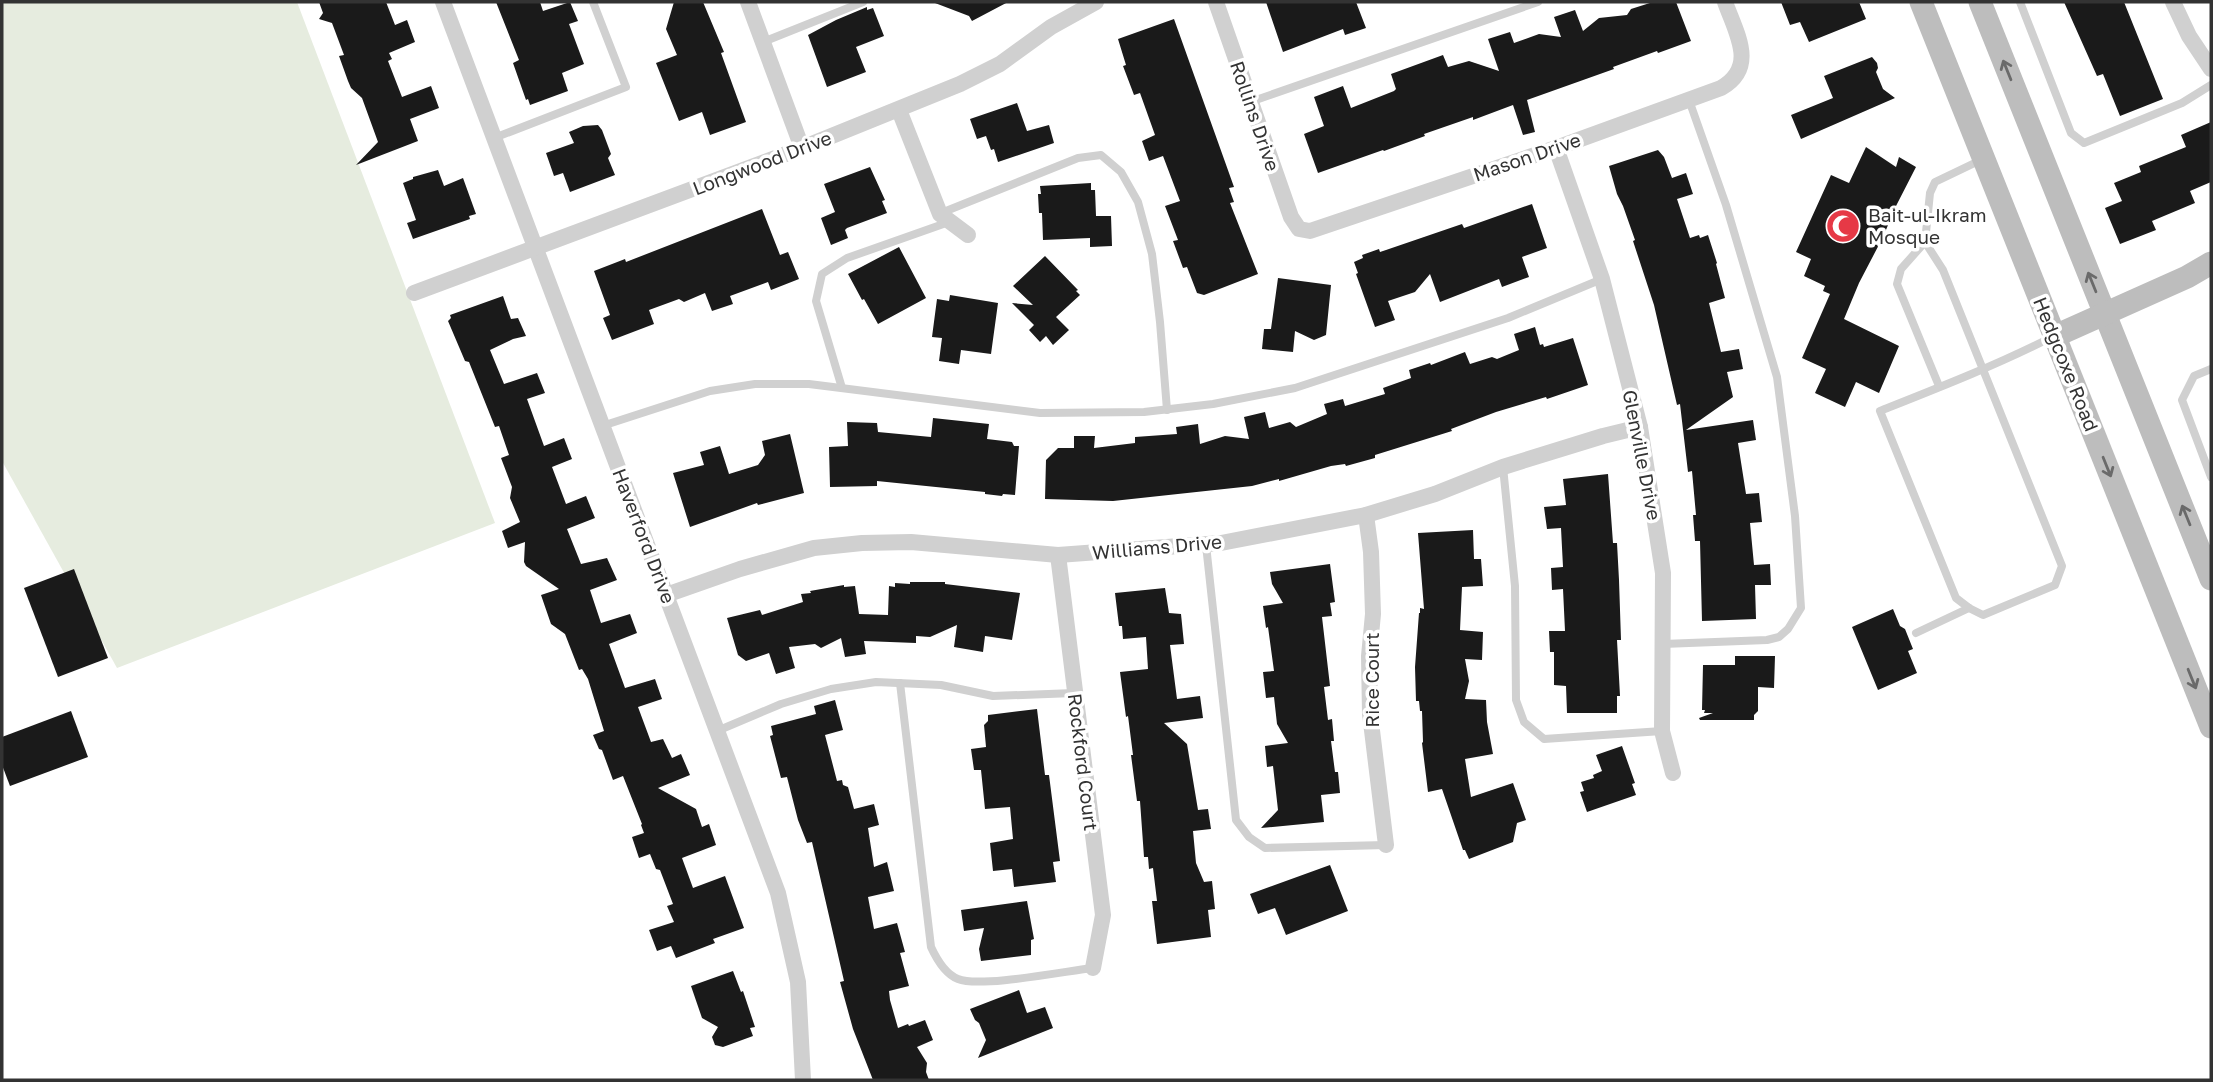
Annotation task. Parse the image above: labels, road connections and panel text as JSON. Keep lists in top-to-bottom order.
{
  "streets": {
    "main road": ["Hedgcoxe Road"],
    "street": [
      "Rollins Drive",
      "Mason Drive",
      "Longwood Drive",
      "Glenville Drive",
      "Haverford Drive",
      "Williams Drive",
      "Rice Court",
      "Rockford Court"
    ]
  },
  "crossings": [
    ["Rollins Drive", "Mason Drive"],
    ["Mason Drive", "Glenville Drive"],
    ["Longwood Drive", "Haverford Drive"],
    ["Glenville Drive", "Williams Drive"],
    ["Haverford Drive", "Williams Drive"],
    ["Williams Drive", "Rice Court"],
    ["Williams Drive", "Rockford Court"]
  ],
  "places": {
    "mosque": ["Bait-ul-Ikram Mosque"]
  }
}
